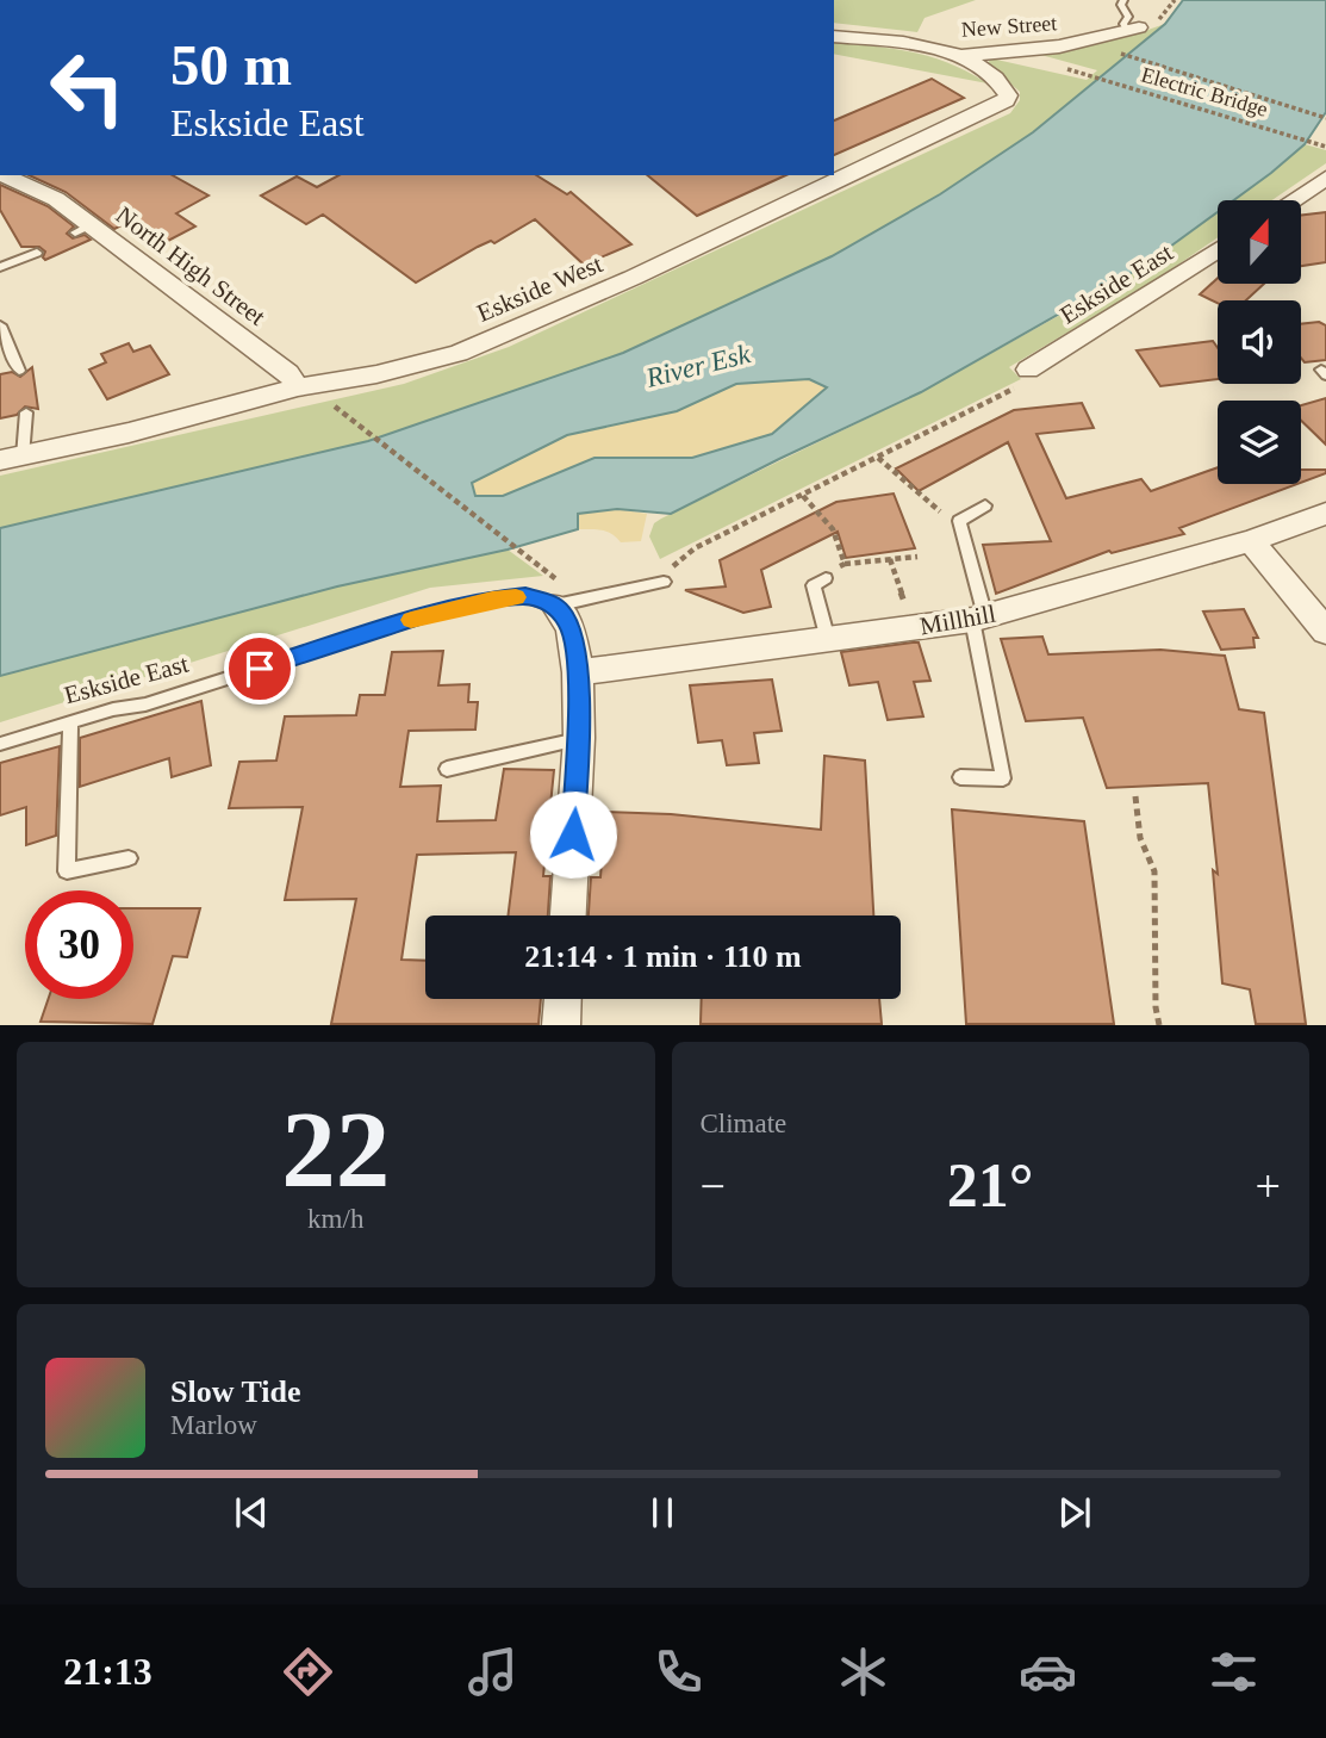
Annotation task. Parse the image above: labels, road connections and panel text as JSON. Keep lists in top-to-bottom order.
{
  "streets": {
    "street": [
      "New Street",
      "North High Street",
      "Eskside East",
      "Eskside West",
      "Millhill"
    ],
    "path": ["Electric Bridge"]
  },
  "crossings": [
    ["New Street", "Eskside West"],
    ["North High Street", "Eskside West"]
  ],
  "water": ["River Esk"],
  "north": "top",
  "page": {
    "turn": ["50 m", "Eskside East"],
    "limit": "30",
    "trip": "21:14 · 1 min · 110 m",
    "tile": [
      ["22", "km/h"],
      "Climate"
    ],
    "heat": ["−", "21°", "+"],
    "song": ["Slow Tide", "Marlow"],
    "tabs": "21:13"
  }
}
